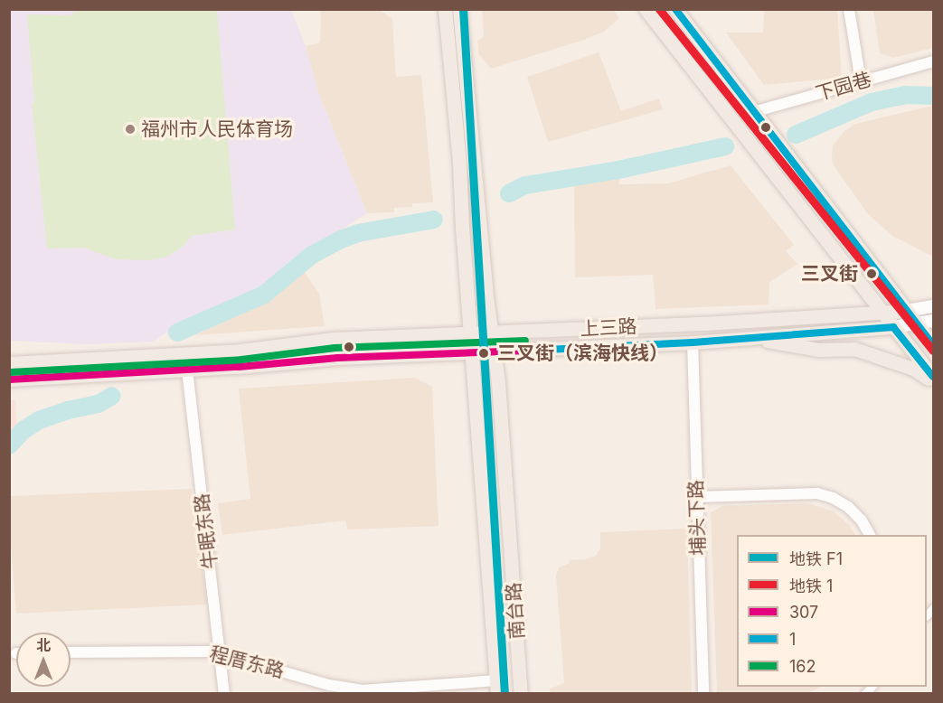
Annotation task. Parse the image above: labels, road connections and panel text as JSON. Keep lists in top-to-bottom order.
{
  "streets": {
    "main road": ["上三路", "南台路"],
    "street": [
      "下园巷",
      "埔头下路",
      "牛眠东路",
      "程厝东路"
    ]
  },
  "crossings": [
    ["上三路", "埔头下路"],
    ["上三路", "牛眠东路"],
    ["上三路", "南台路"],
    ["牛眠东路", "程厝东路"],
    ["南台路", "程厝东路"]
  ],
  "places": ["福州市人民体育场", "三叉街", "三叉街（滨海快线）"],
  "lines": [
    "metro line F1",
    "metro line 1",
    "transit line 1",
    "transit line 162",
    "transit line 307"
  ],
  "legend": [
    "地铁 F1",
    "地铁 1",
    "307",
    "1",
    "162"
  ],
  "north": "top"
}
